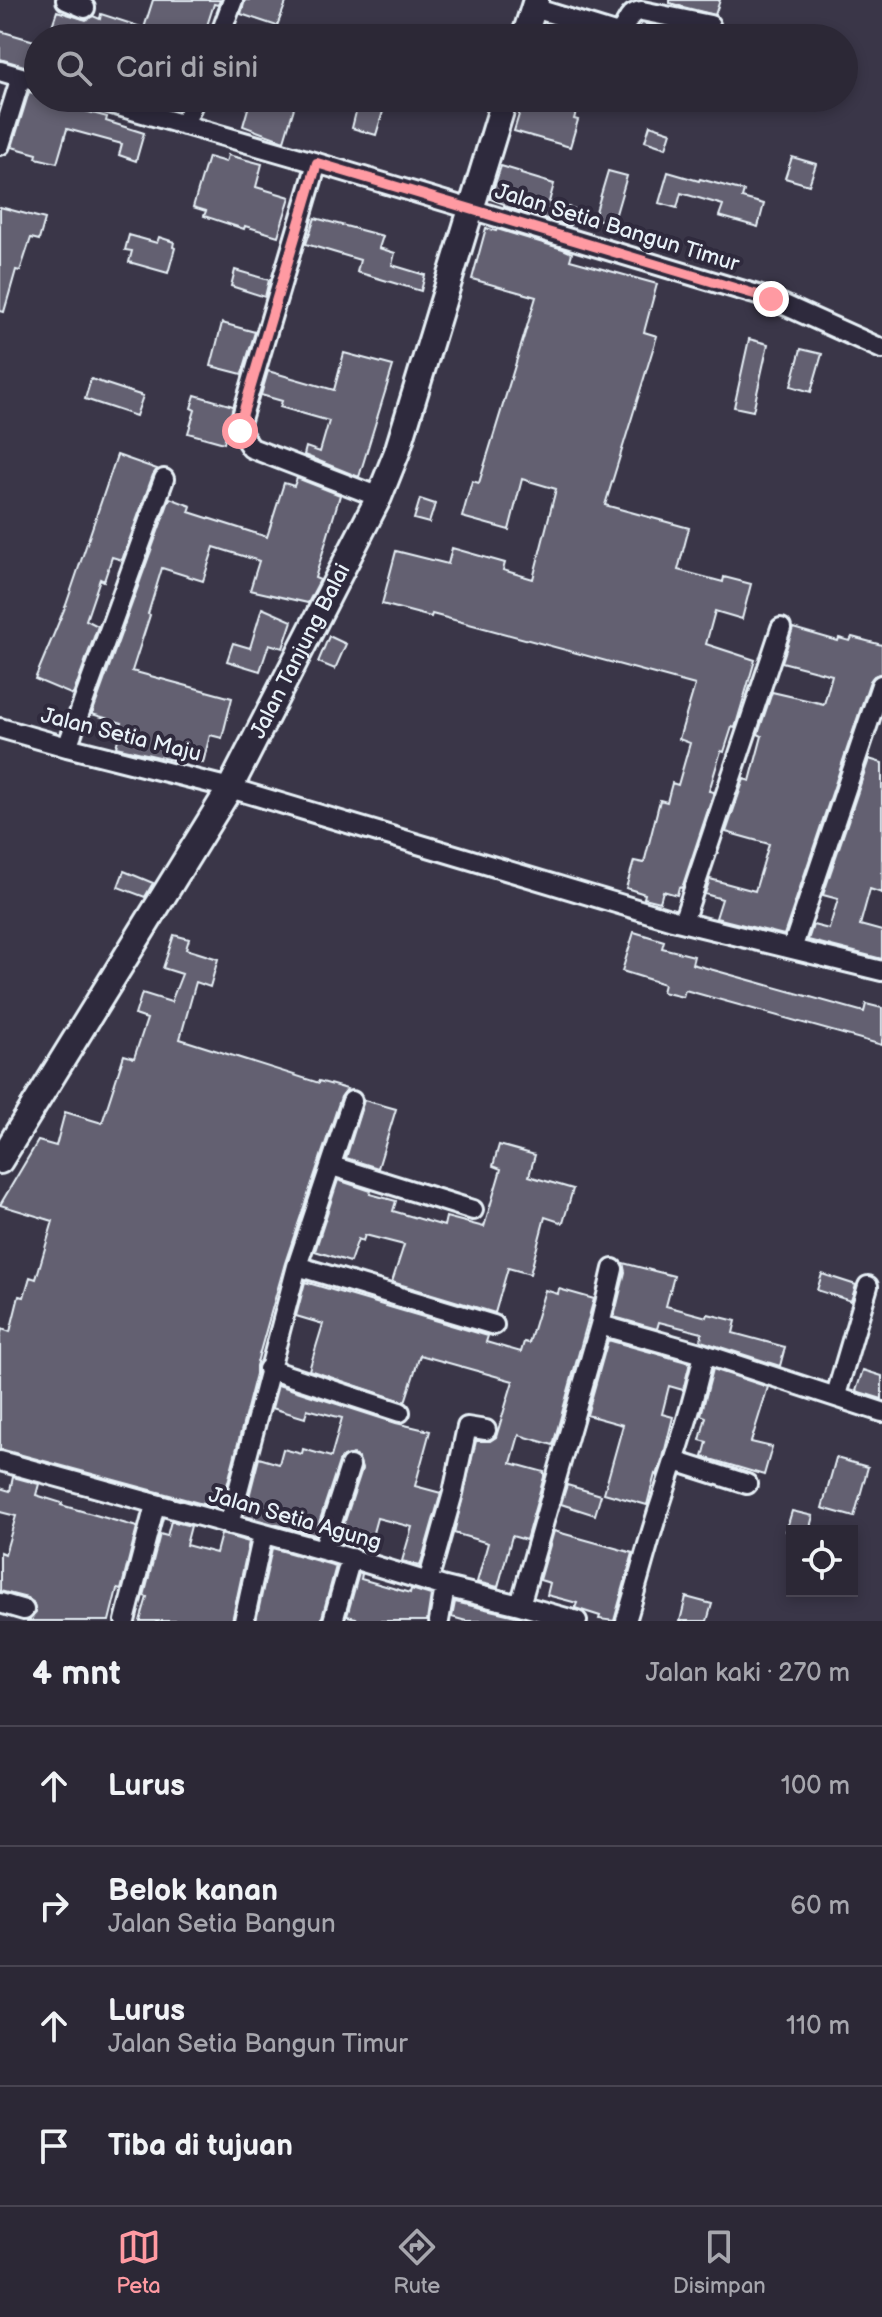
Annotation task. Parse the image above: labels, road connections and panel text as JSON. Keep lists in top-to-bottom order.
{
  "streets": {
    "street": [
      "Jalan Setia Bangun Timur",
      "Jalan Tanjung Balai",
      "Jalan Setia Maju",
      "Jalan Setia Agung"
    ]
  },
  "crossings": [
    ["Jalan Setia Bangun Timur", "Jalan Tanjung Balai"],
    ["Jalan Tanjung Balai", "Jalan Setia Maju"]
  ],
  "page": {
    "search": "Cari di sini",
    "heading": ["4 mnt", "Jalan kaki · 270 m"],
    "list": [
      ["Lurus", "100 m"],
      ["Belok kanan", "Jalan Setia Bangun", "60 m"],
      ["Lurus", "Jalan Setia Bangun Timur", "110 m"],
      "Tiba di tujuan"
    ],
    "nav": ["Peta", "Rute", "Disimpan"]
  }
}
